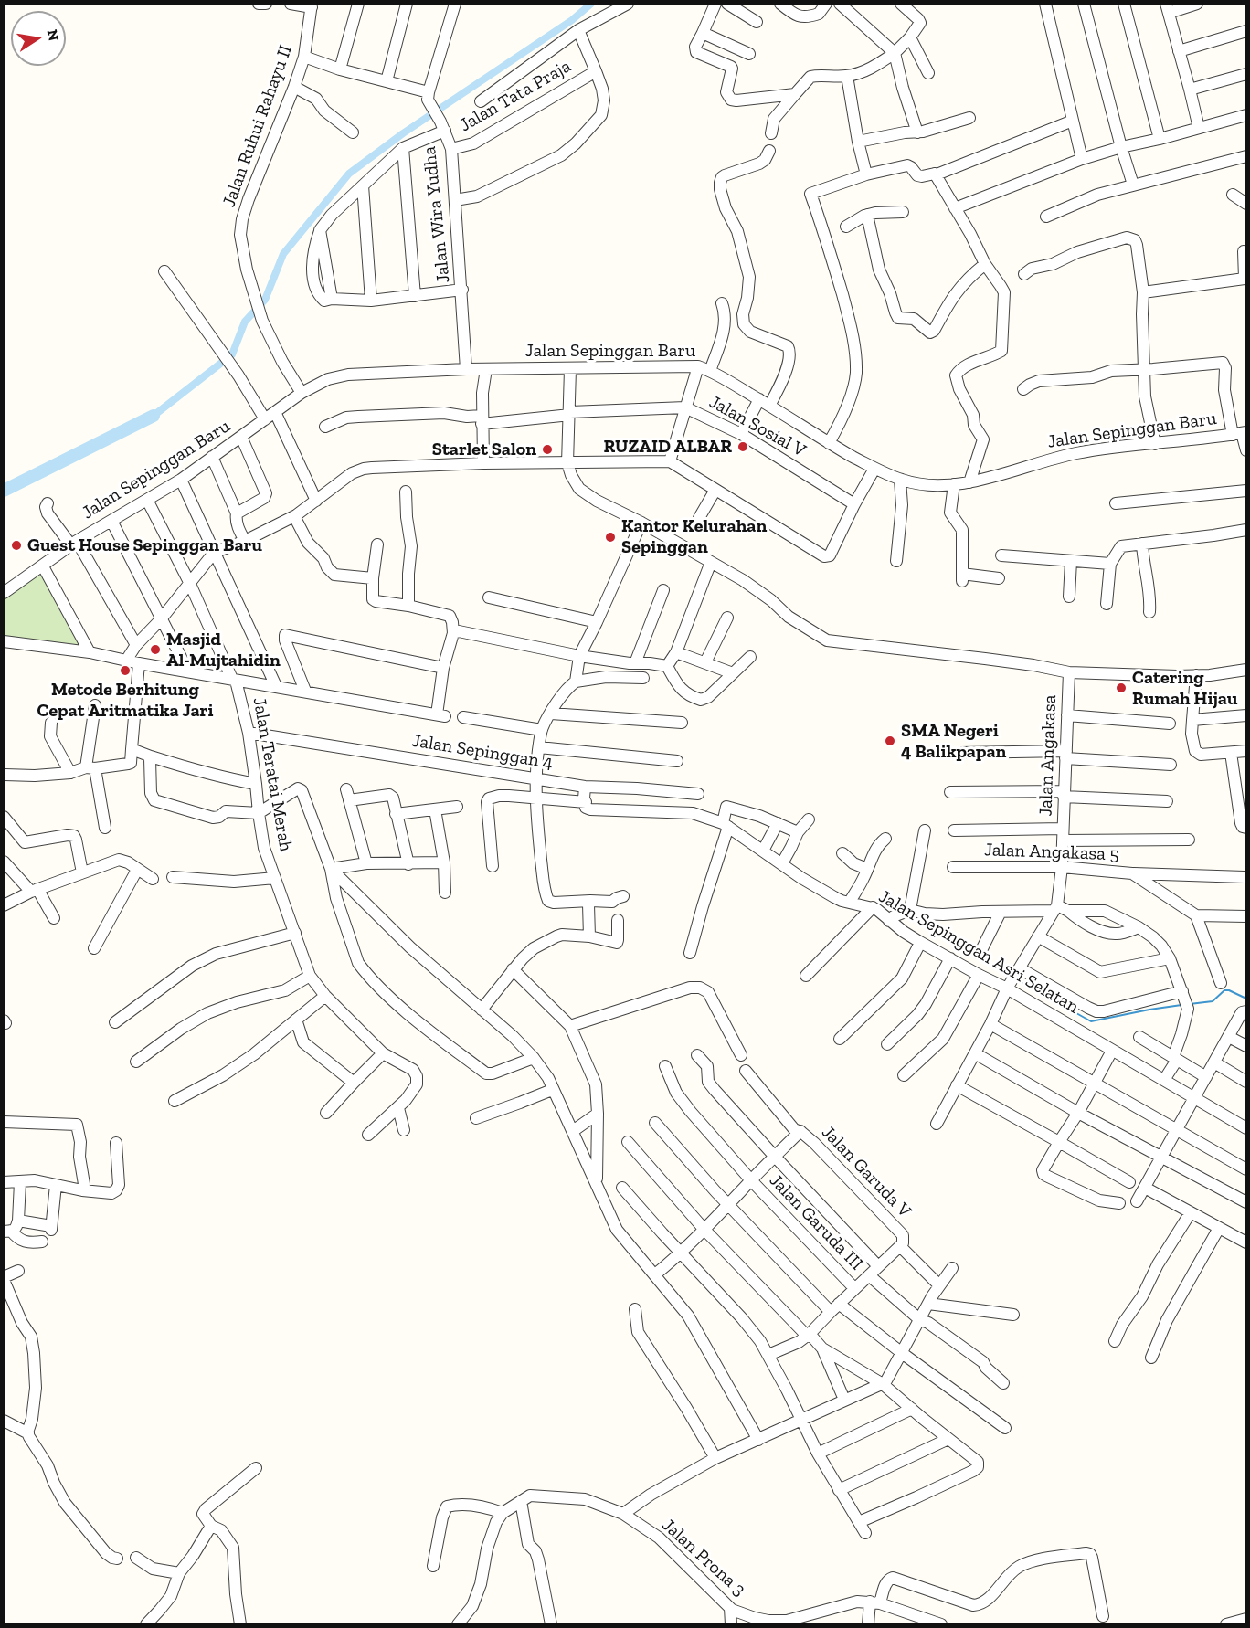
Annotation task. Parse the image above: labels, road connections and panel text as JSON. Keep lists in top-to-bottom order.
{
  "streets": {
    "street": [
      "Jalan Tata Praja",
      "Jalan Ruhui Rahayu II",
      "Jalan Wira Yudha",
      "Jalan Sepinggan Baru",
      "Jalan Sosial V",
      "Jalan Sepinggan 4",
      "Jalan Angakasa",
      "Jalan Teratai Merah",
      "Jalan Angakasa 5",
      "Jalan Sepinggan Asri Selatan",
      "Jalan Garuda V",
      "Jalan Garuda III",
      "Jalan Prona 3"
    ]
  },
  "crossings": [
    ["Jalan Tata Praja", "Jalan Wira Yudha"],
    ["Jalan Ruhui Rahayu II", "Jalan Sepinggan Baru"],
    ["Jalan Wira Yudha", "Jalan Sepinggan Baru"],
    ["Jalan Sepinggan Baru", "Jalan Teratai Merah"],
    ["Jalan Sepinggan 4", "Jalan Teratai Merah"],
    ["Jalan Angakasa", "Jalan Angakasa 5"]
  ],
  "places": [
    "RUZAID ALBAR",
    "Starlet Salon",
    "Kantor Kelurahan Sepinggan",
    "Guest House Sepinggan Baru",
    "Masjid Al-Mujtahidin",
    "Metode Berhitung Cepat Aritmatika Jari",
    "Catering Rumah Hijau",
    "SMA Negeri 4 Balikpapan"
  ],
  "north": "right"
}
